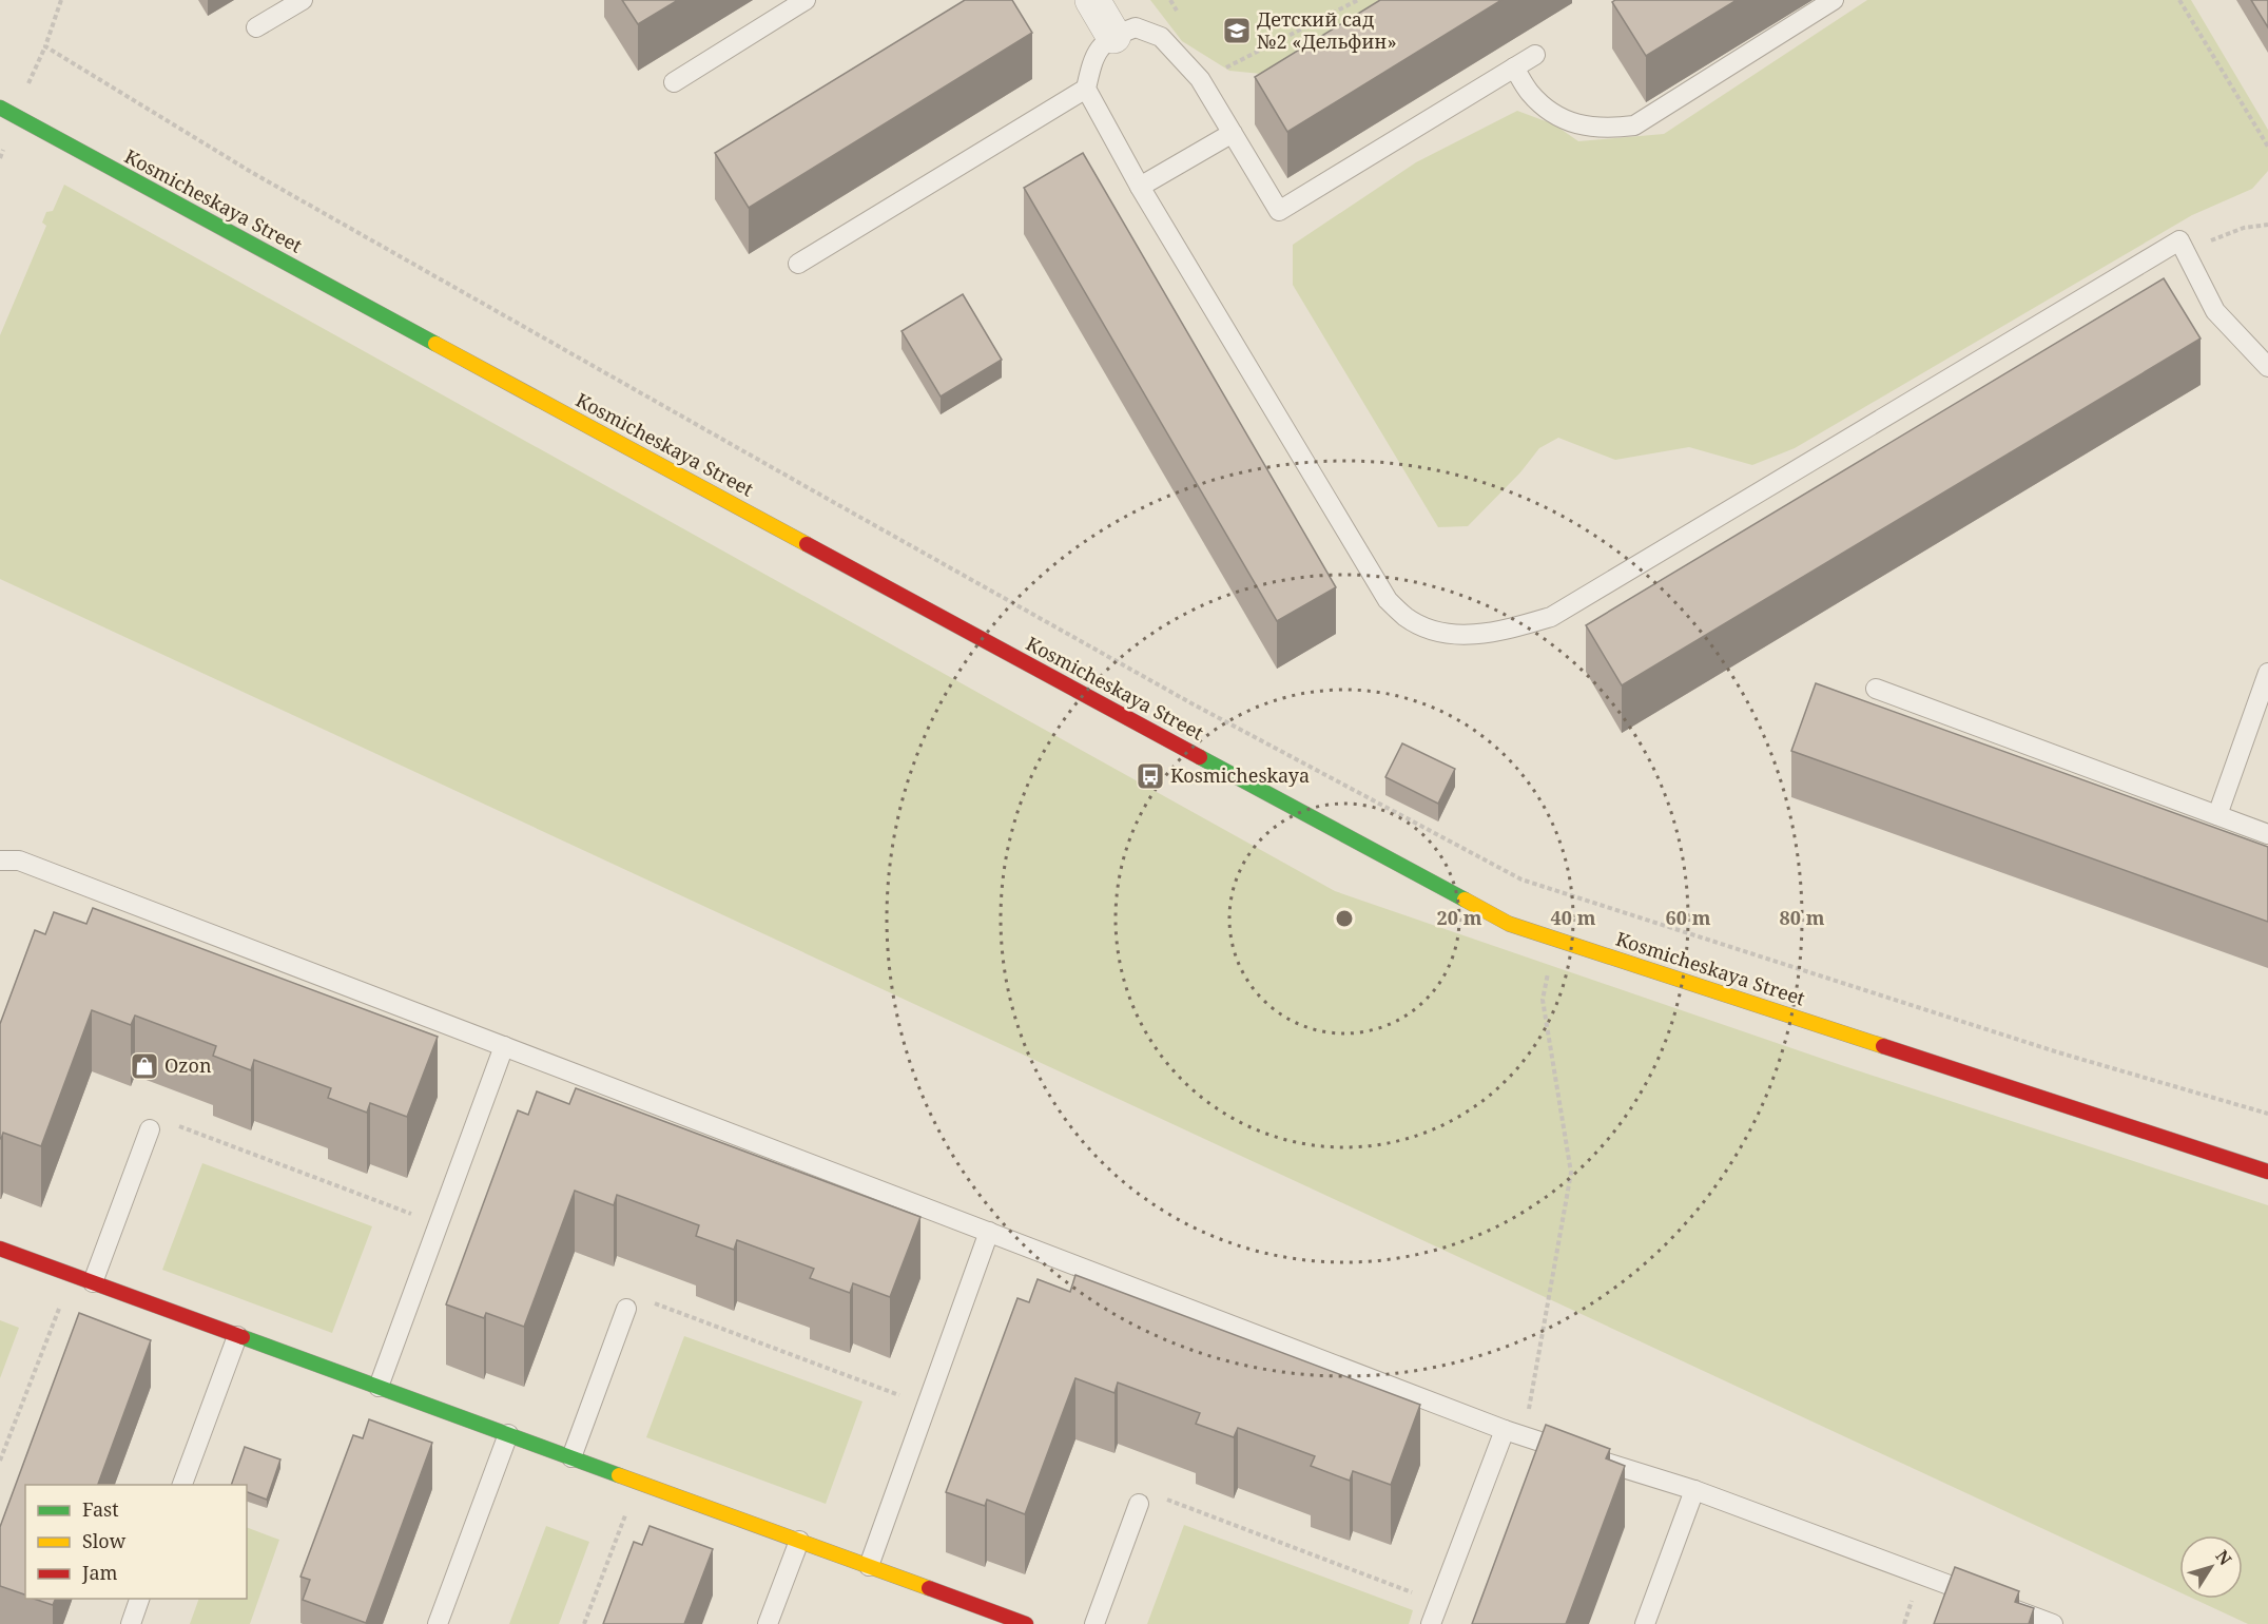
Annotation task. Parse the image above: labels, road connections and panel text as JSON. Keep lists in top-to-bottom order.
{
  "streets": {
    "street": ["Kosmicheskaya Street"]
  },
  "places": {
    "school or university": ["Детский сад №2 «Дельфин»"],
    "bus stop": ["Kosmicheskaya"],
    "shop": ["Ozon"]
  },
  "legend": ["Fast", "Slow", "Jam"],
  "north": "top right",
  "rings": [
    "20 m",
    "40 m",
    "60 m",
    "80 m"
  ]
}
